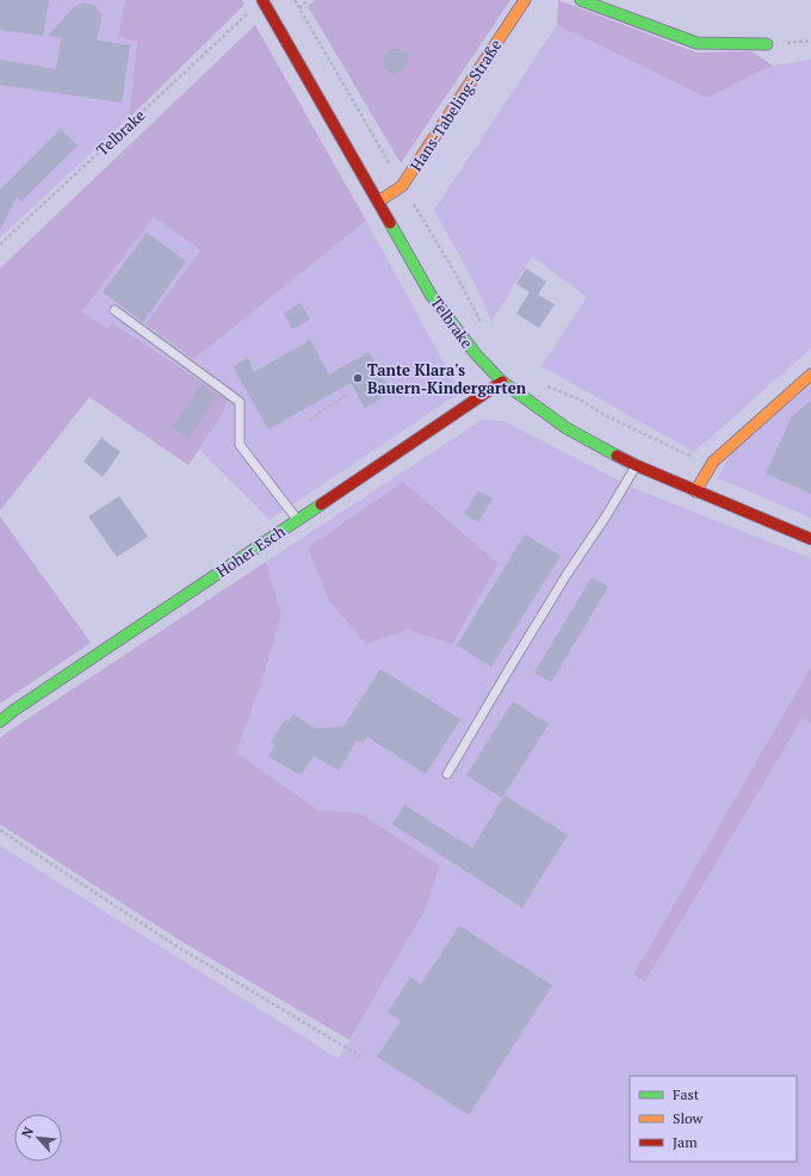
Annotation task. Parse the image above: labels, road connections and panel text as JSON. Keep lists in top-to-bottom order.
{
  "streets": {
    "street": ["Hans-Tabeling-Straße", "Telbrake", "Hoher Esch"]
  },
  "crossings": [
    ["Hans-Tabeling-Straße", "Telbrake"],
    ["Telbrake", "Hoher Esch"]
  ],
  "places": ["Tante Klara's Bauern-Kindergarten"],
  "legend": ["Fast", "Slow", "Jam"],
  "north": "top left"
}
